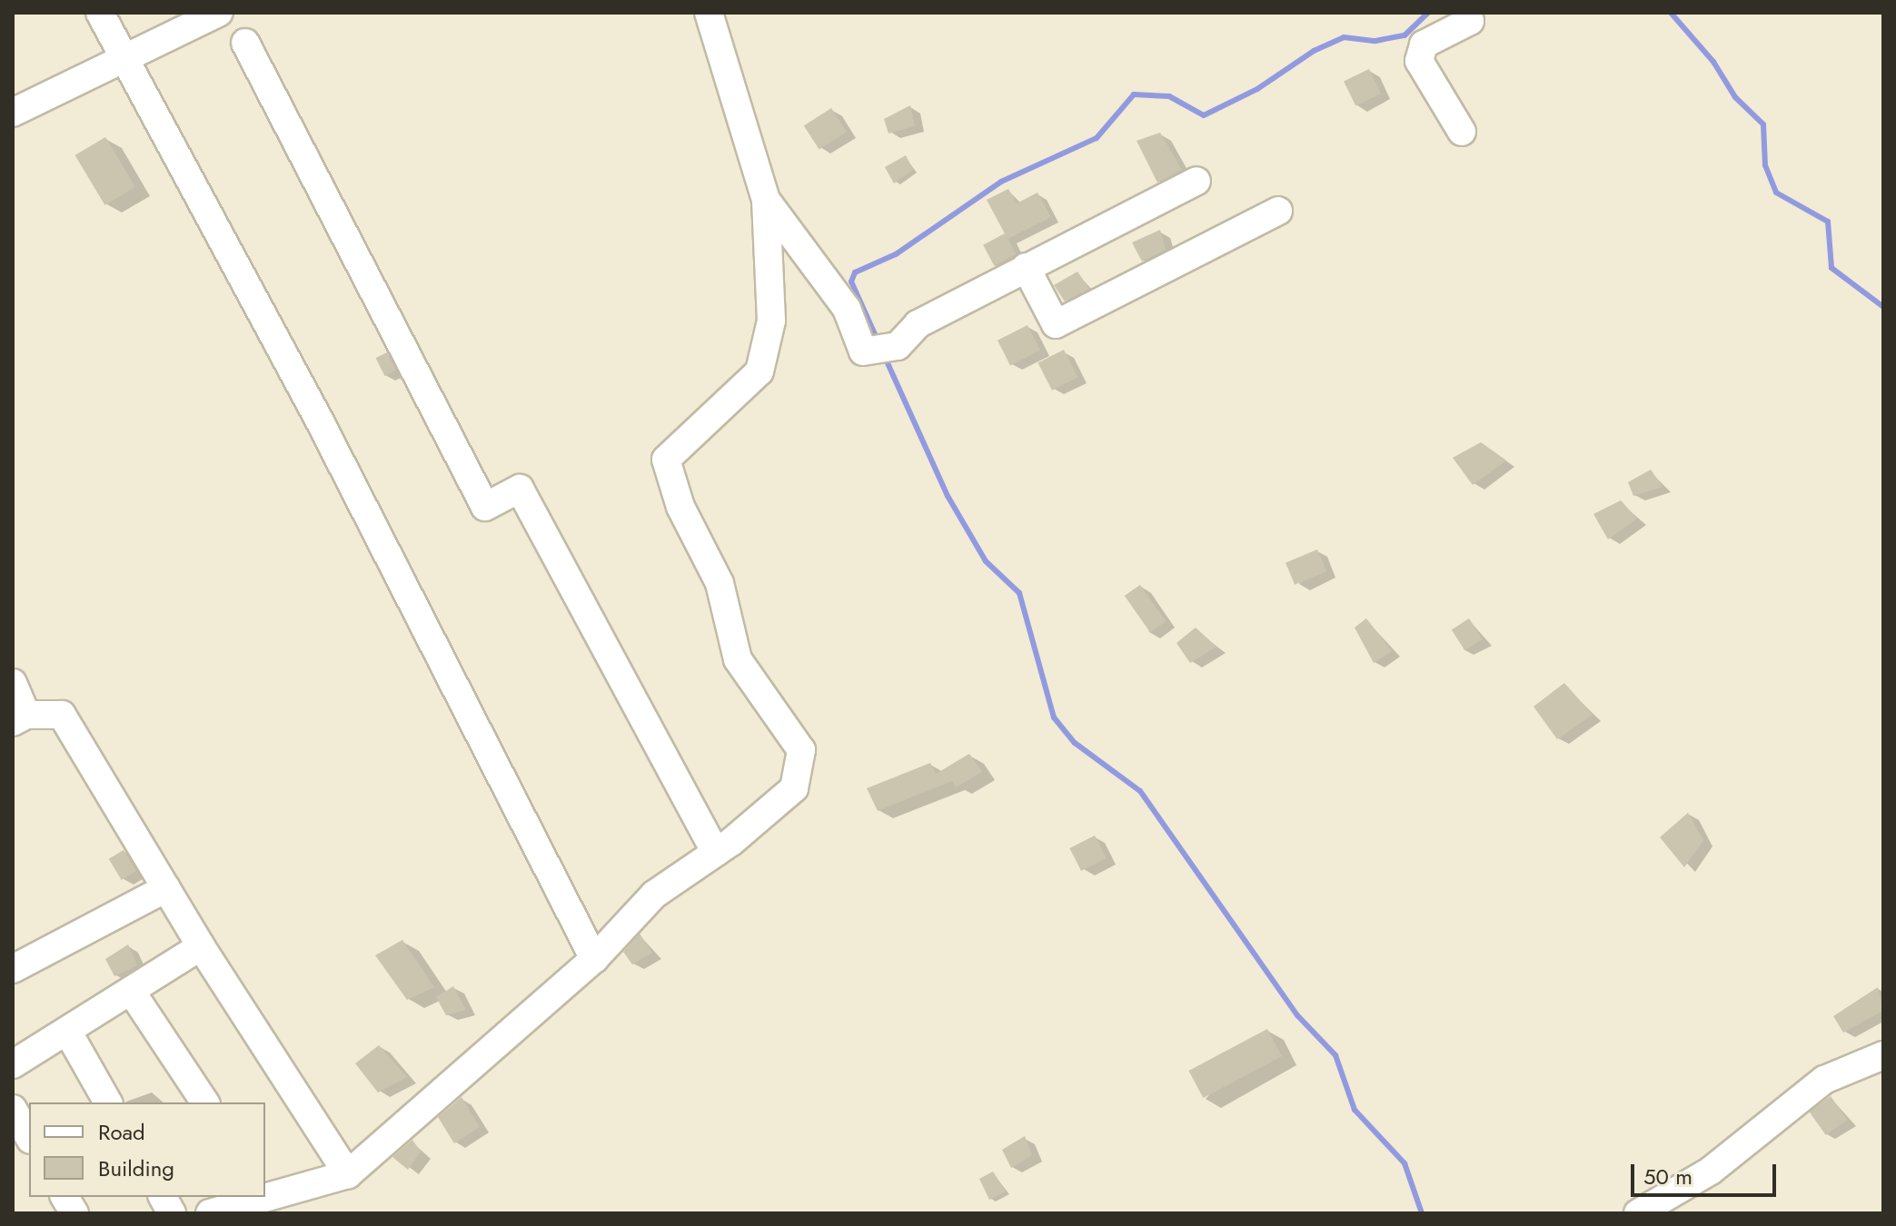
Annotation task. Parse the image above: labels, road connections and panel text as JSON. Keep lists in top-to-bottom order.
{
  "legend": ["Road", "Building"],
  "scale_bar": "50 m"
}
